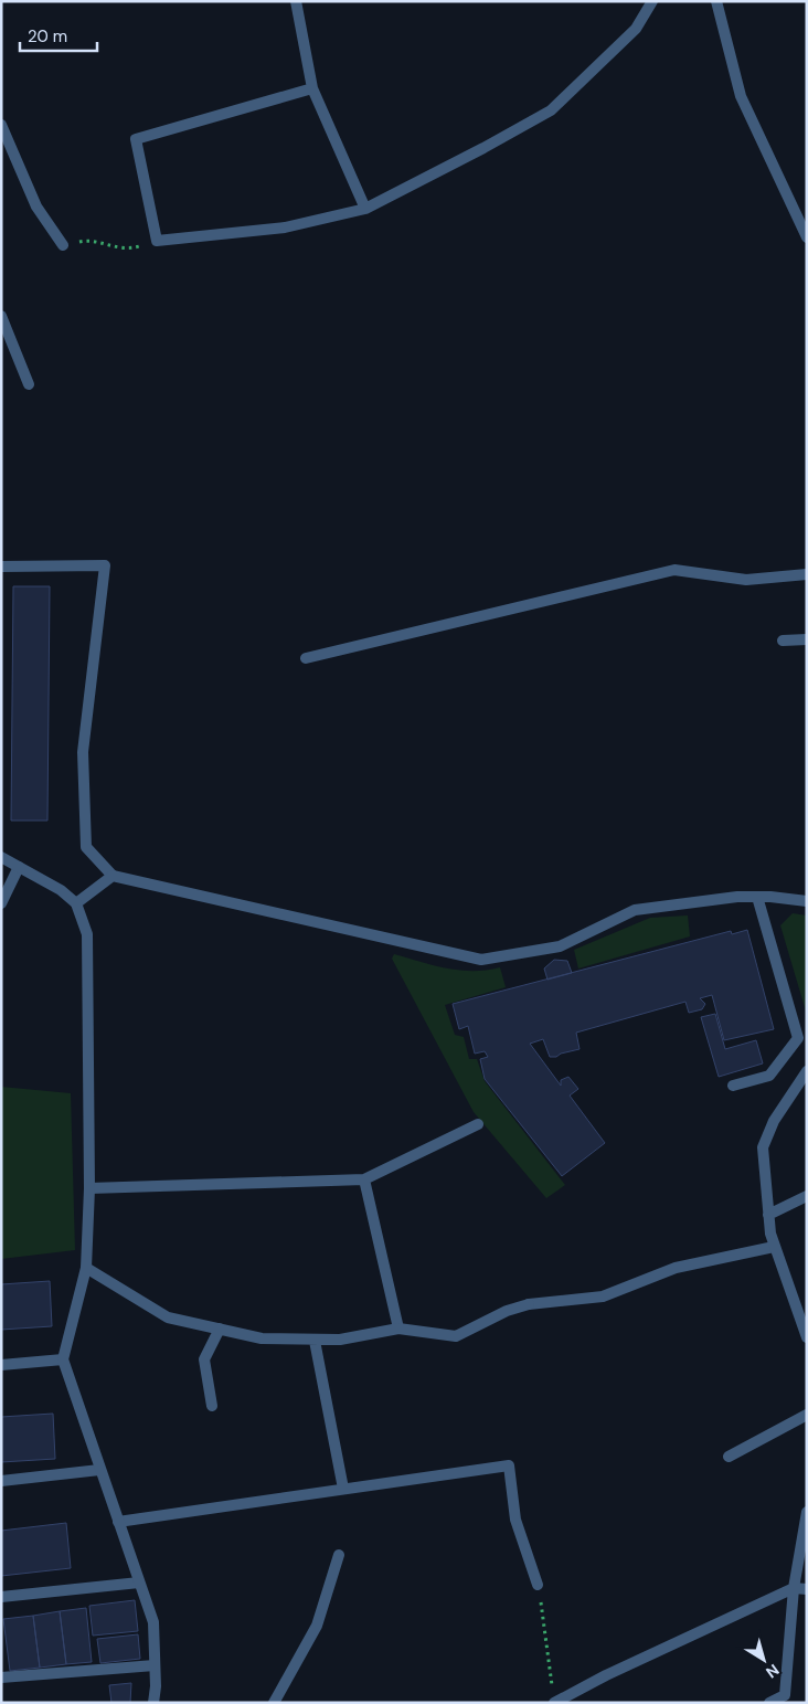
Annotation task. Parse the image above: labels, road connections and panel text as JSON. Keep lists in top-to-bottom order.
{
  "scale_bar": "20 m",
  "north": "bottom right"
}
